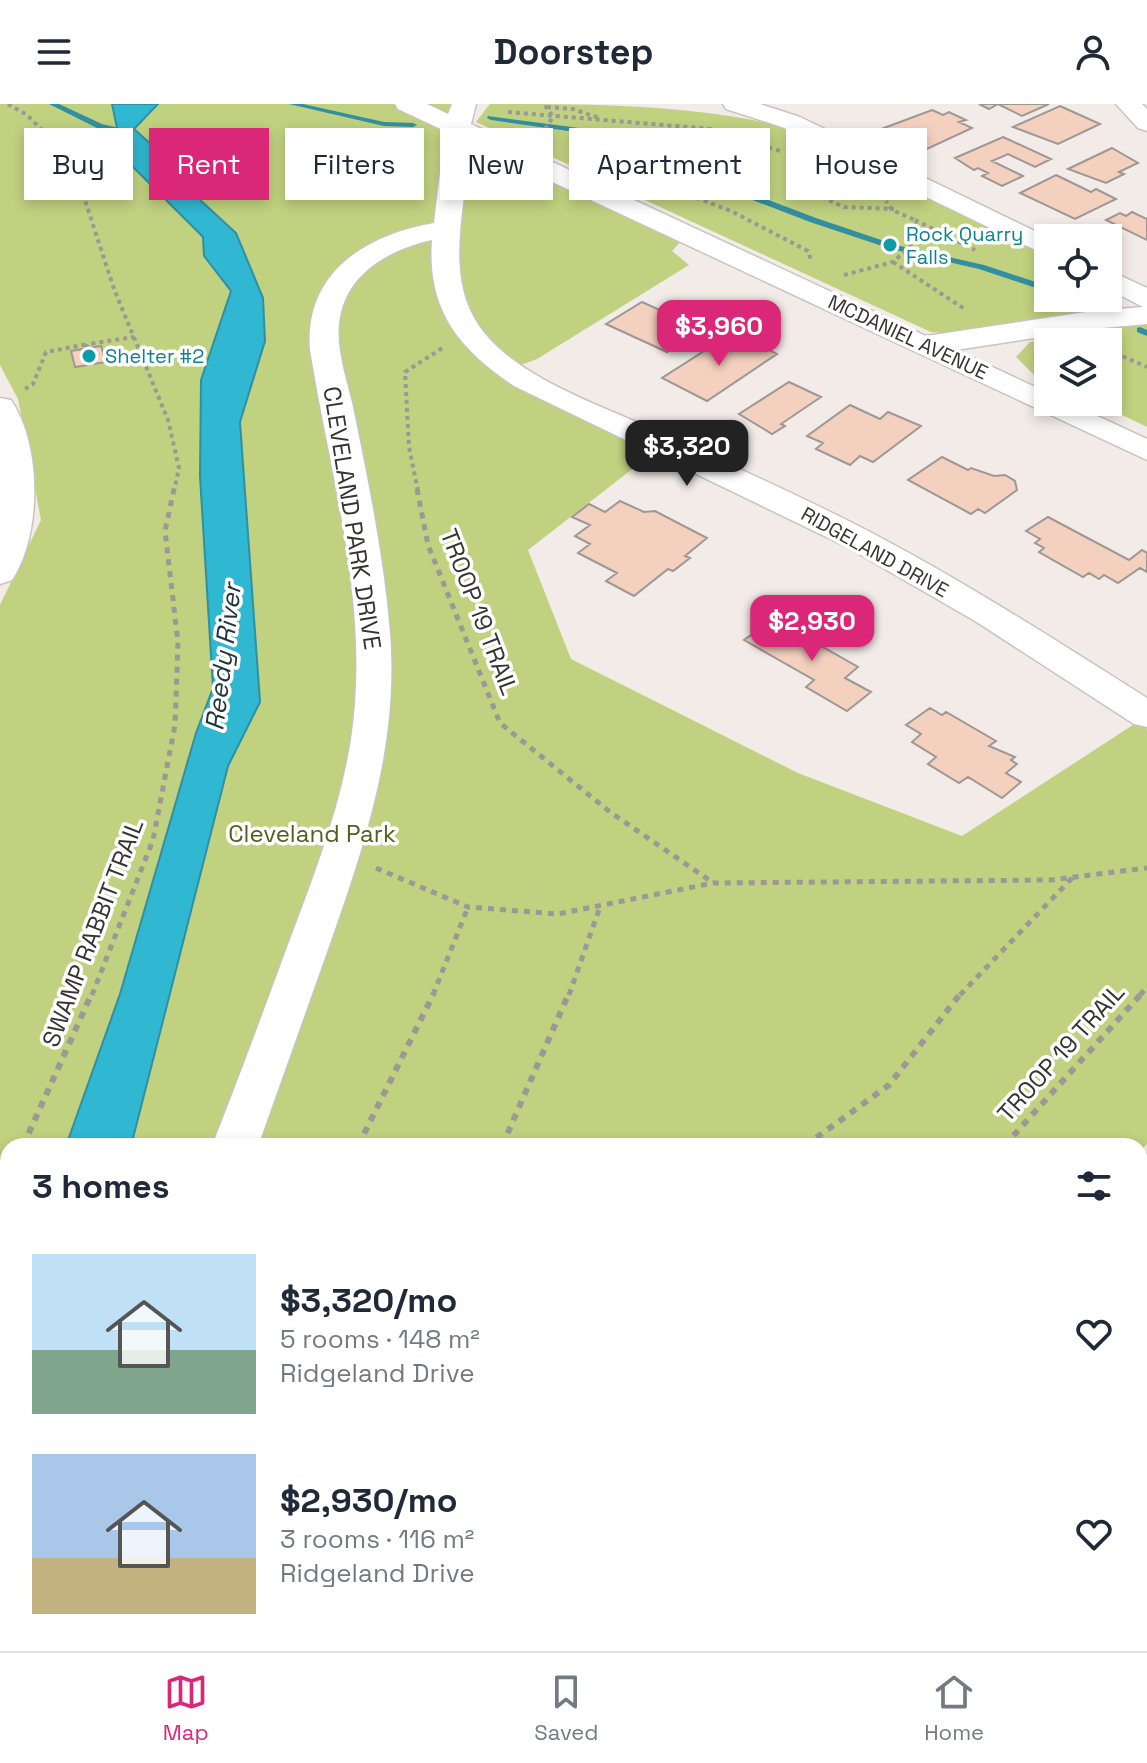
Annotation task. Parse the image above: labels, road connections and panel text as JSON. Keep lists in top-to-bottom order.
{
  "streets": {
    "street": ["MCDANIEL AVENUE", "CLEVELAND PARK DRIVE", "RIDGELAND DRIVE"],
    "path": ["TROOP 19 TRAIL", "SWAMP RABBIT TRAIL"]
  },
  "crossings": [
    ["MCDANIEL AVENUE", "RIDGELAND DRIVE"],
    ["CLEVELAND PARK DRIVE", "RIDGELAND DRIVE"],
    ["RIDGELAND DRIVE", "TROOP 19 TRAIL"]
  ],
  "water": ["Reedy River"],
  "parks": ["Cleveland Park"],
  "places": ["Rock Quarry Falls", "Shelter #2"],
  "page": {
    "header": "Doorstep",
    "chip": [
      "Buy",
      "Rent",
      "Filters",
      "New",
      "Apartment",
      "House"
    ],
    "price": ["$3,960", "$3,320", "$2,930"],
    "heading": "3 homes",
    "list": [
      {
        "name": "$3,320/mo",
        "note": "5 rooms · 148 m² · Ridgeland Drive"
      },
      {
        "name": "$2,930/mo",
        "note": "3 rooms · 116 m² · Ridgeland Drive"
      }
    ],
    "tabs": ["Map", "Saved", "Home"]
  }
}
